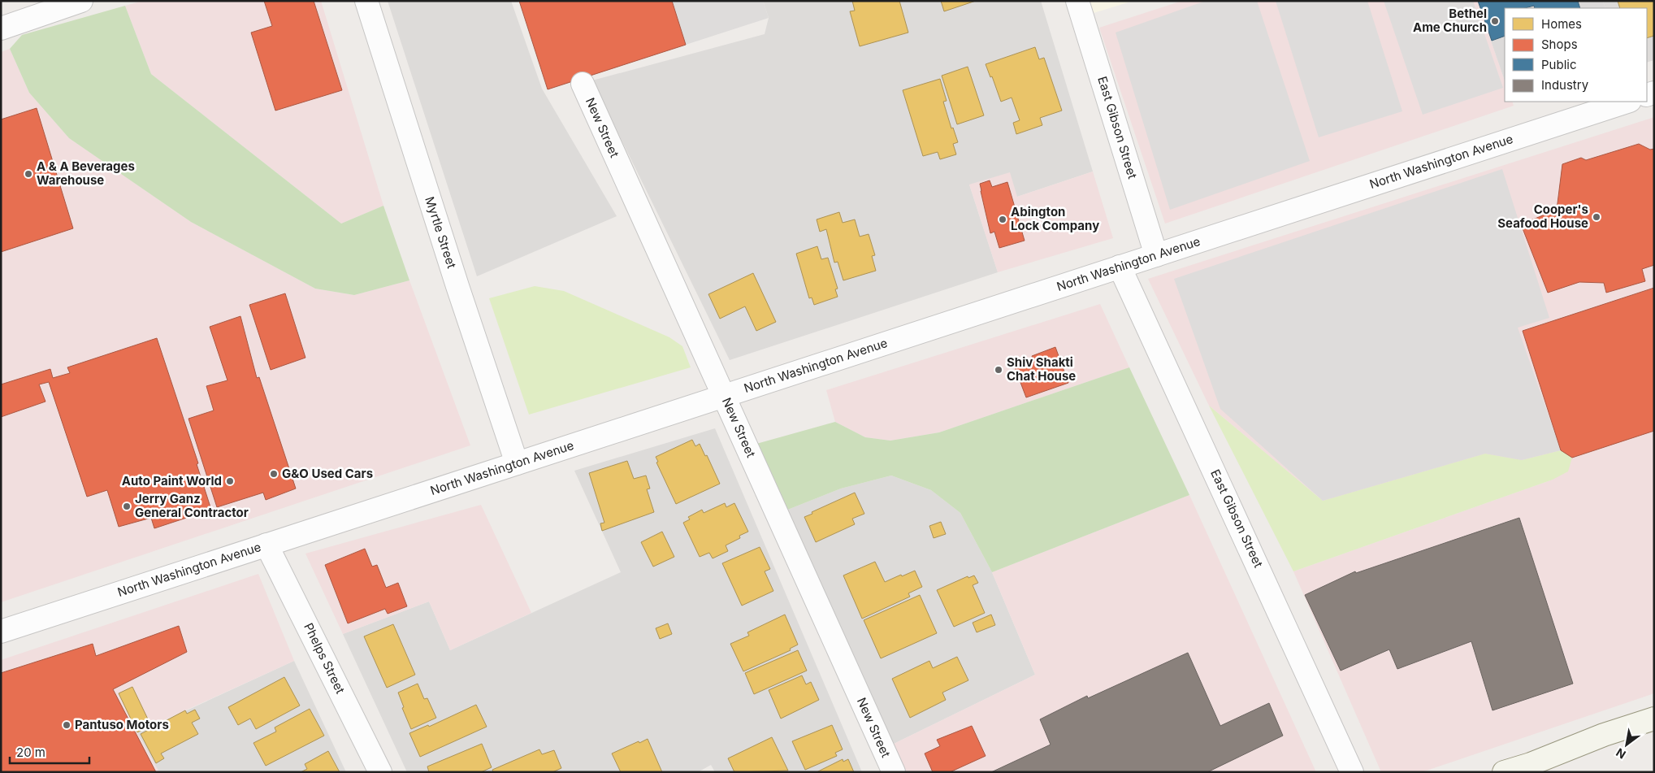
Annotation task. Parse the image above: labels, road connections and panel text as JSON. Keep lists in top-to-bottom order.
{
  "streets": {
    "street": [
      "New Street",
      "East Gibson Street",
      "North Washington Avenue",
      "Myrtle Street",
      "Phelps Street"
    ]
  },
  "crossings": [
    ["New Street", "North Washington Avenue"],
    ["East Gibson Street", "North Washington Avenue"],
    ["North Washington Avenue", "Myrtle Street"],
    ["North Washington Avenue", "Phelps Street"]
  ],
  "places": [
    "Bethel Ame Church",
    "A & A Beverages Warehouse",
    "Cooper's Seafood House",
    "Abington Lock Company",
    "Shiv Shakti Chat House",
    "G&O Used Cars",
    "Auto Paint World",
    "Jerry Ganz General Contractor",
    "Pantuso Motors"
  ],
  "legend": [
    "Homes",
    "Shops",
    "Public",
    "Industry"
  ],
  "scale_bar": "20 m",
  "north": "bottom left"
}
